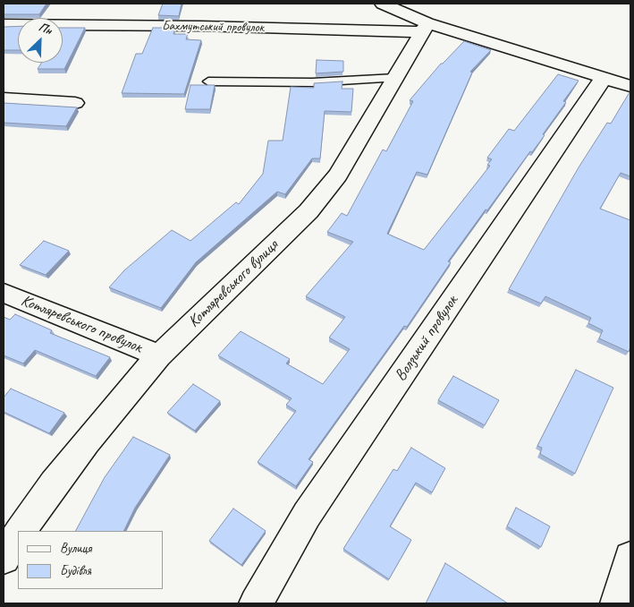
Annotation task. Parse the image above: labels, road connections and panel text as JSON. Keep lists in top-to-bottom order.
{
  "streets": {
    "street": [
      "Бахмутський провулок",
      "Котляревського вулиця",
      "Котляревського провулок",
      "Волзький провулок"
    ]
  },
  "crossings": [
    ["Бахмутський провулок", "Котляревського вулиця"],
    ["Котляревського вулиця", "Котляревського провулок"]
  ],
  "legend": ["Вулиця", "Будівля"],
  "north": "top right"
}
